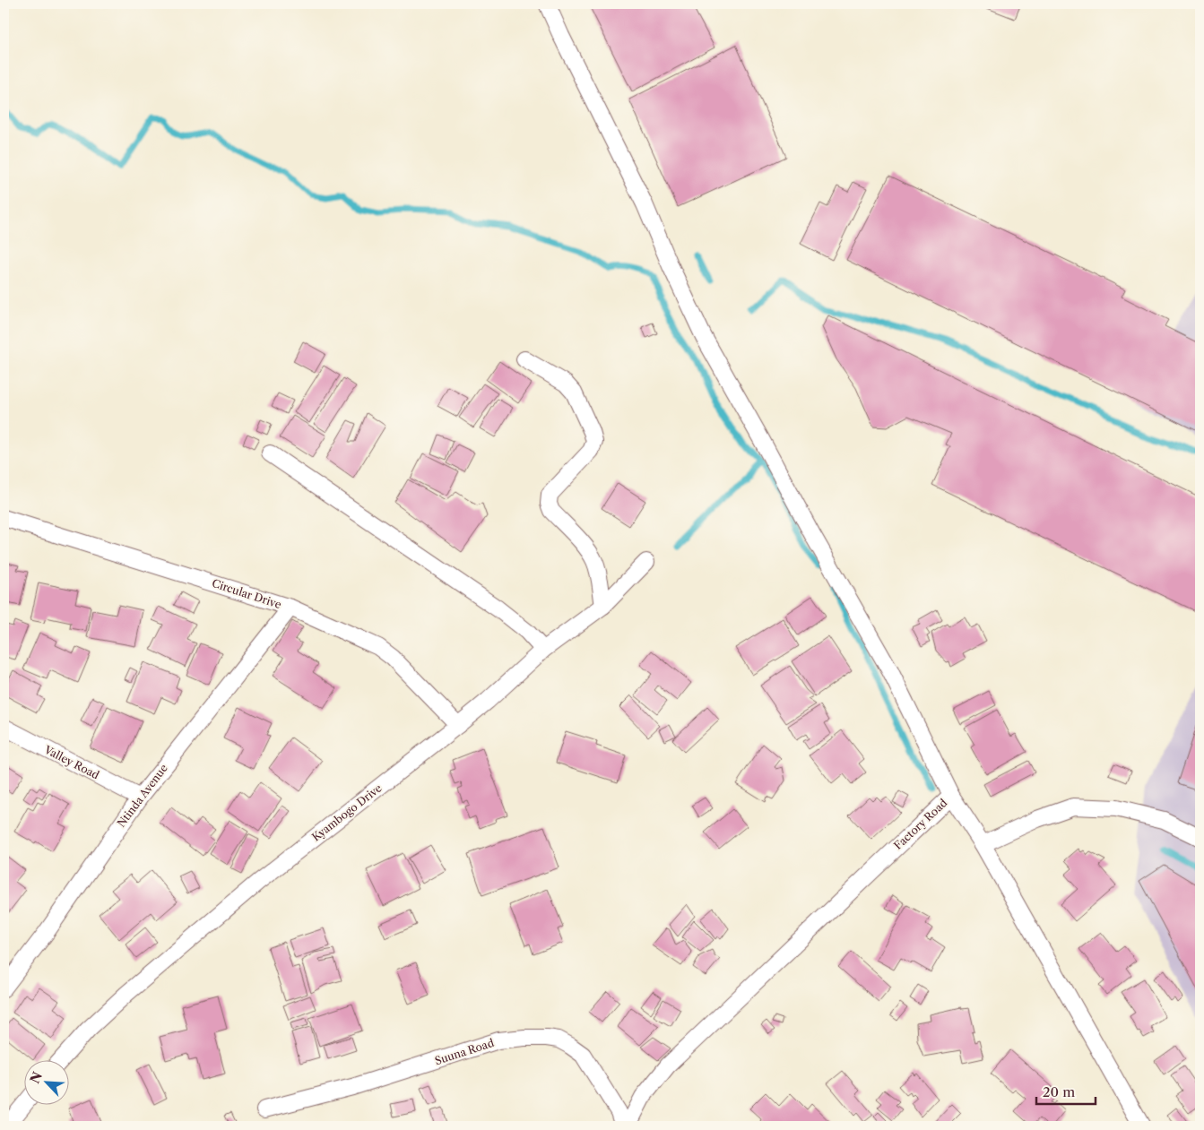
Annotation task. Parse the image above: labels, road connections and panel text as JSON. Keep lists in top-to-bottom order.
{
  "streets": {
    "street": [
      "Circular Drive",
      "Valley Road",
      "Ntinda Avenue",
      "Kyambogo Drive",
      "Factory Road",
      "Suuna Road"
    ]
  },
  "crossings": [
    ["Circular Drive", "Ntinda Avenue"],
    ["Circular Drive", "Kyambogo Drive"],
    ["Valley Road", "Ntinda Avenue"]
  ],
  "scale_bar": "20 m",
  "north": "top left"
}
